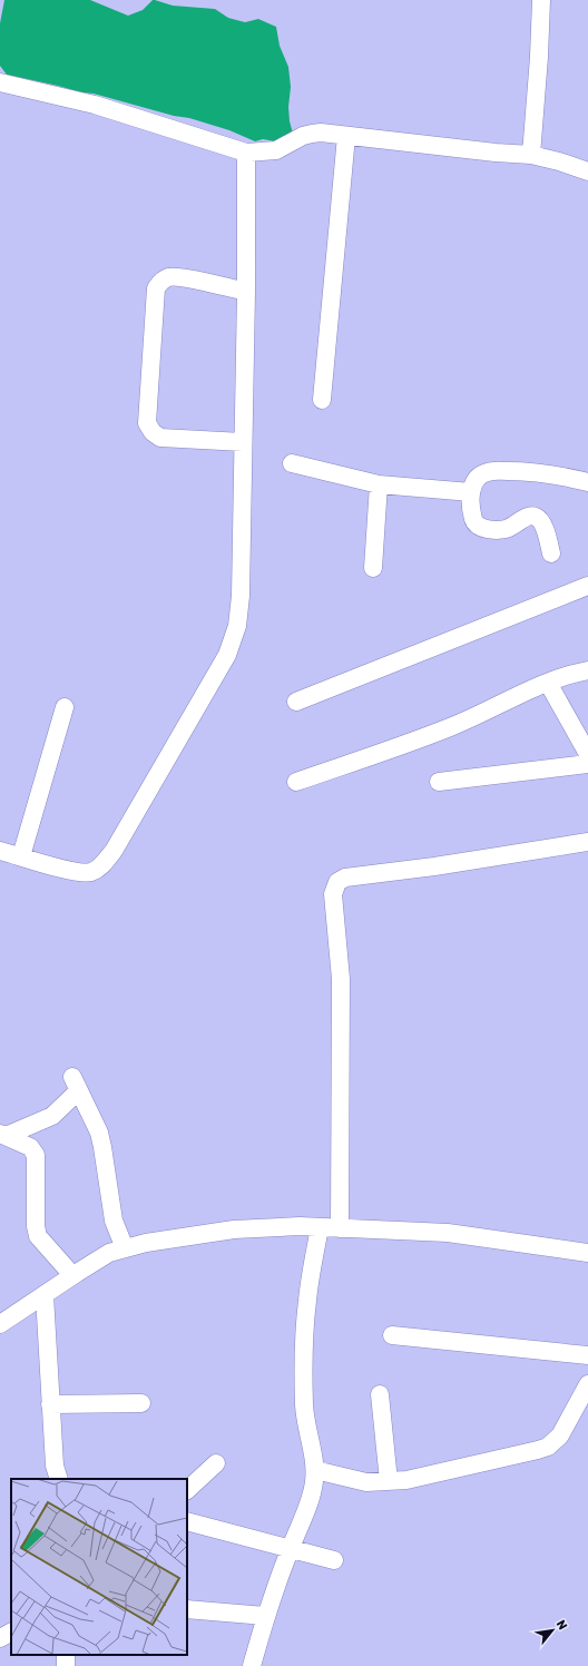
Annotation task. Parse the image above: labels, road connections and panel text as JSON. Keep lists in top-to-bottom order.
{
  "north": "top right"
}
